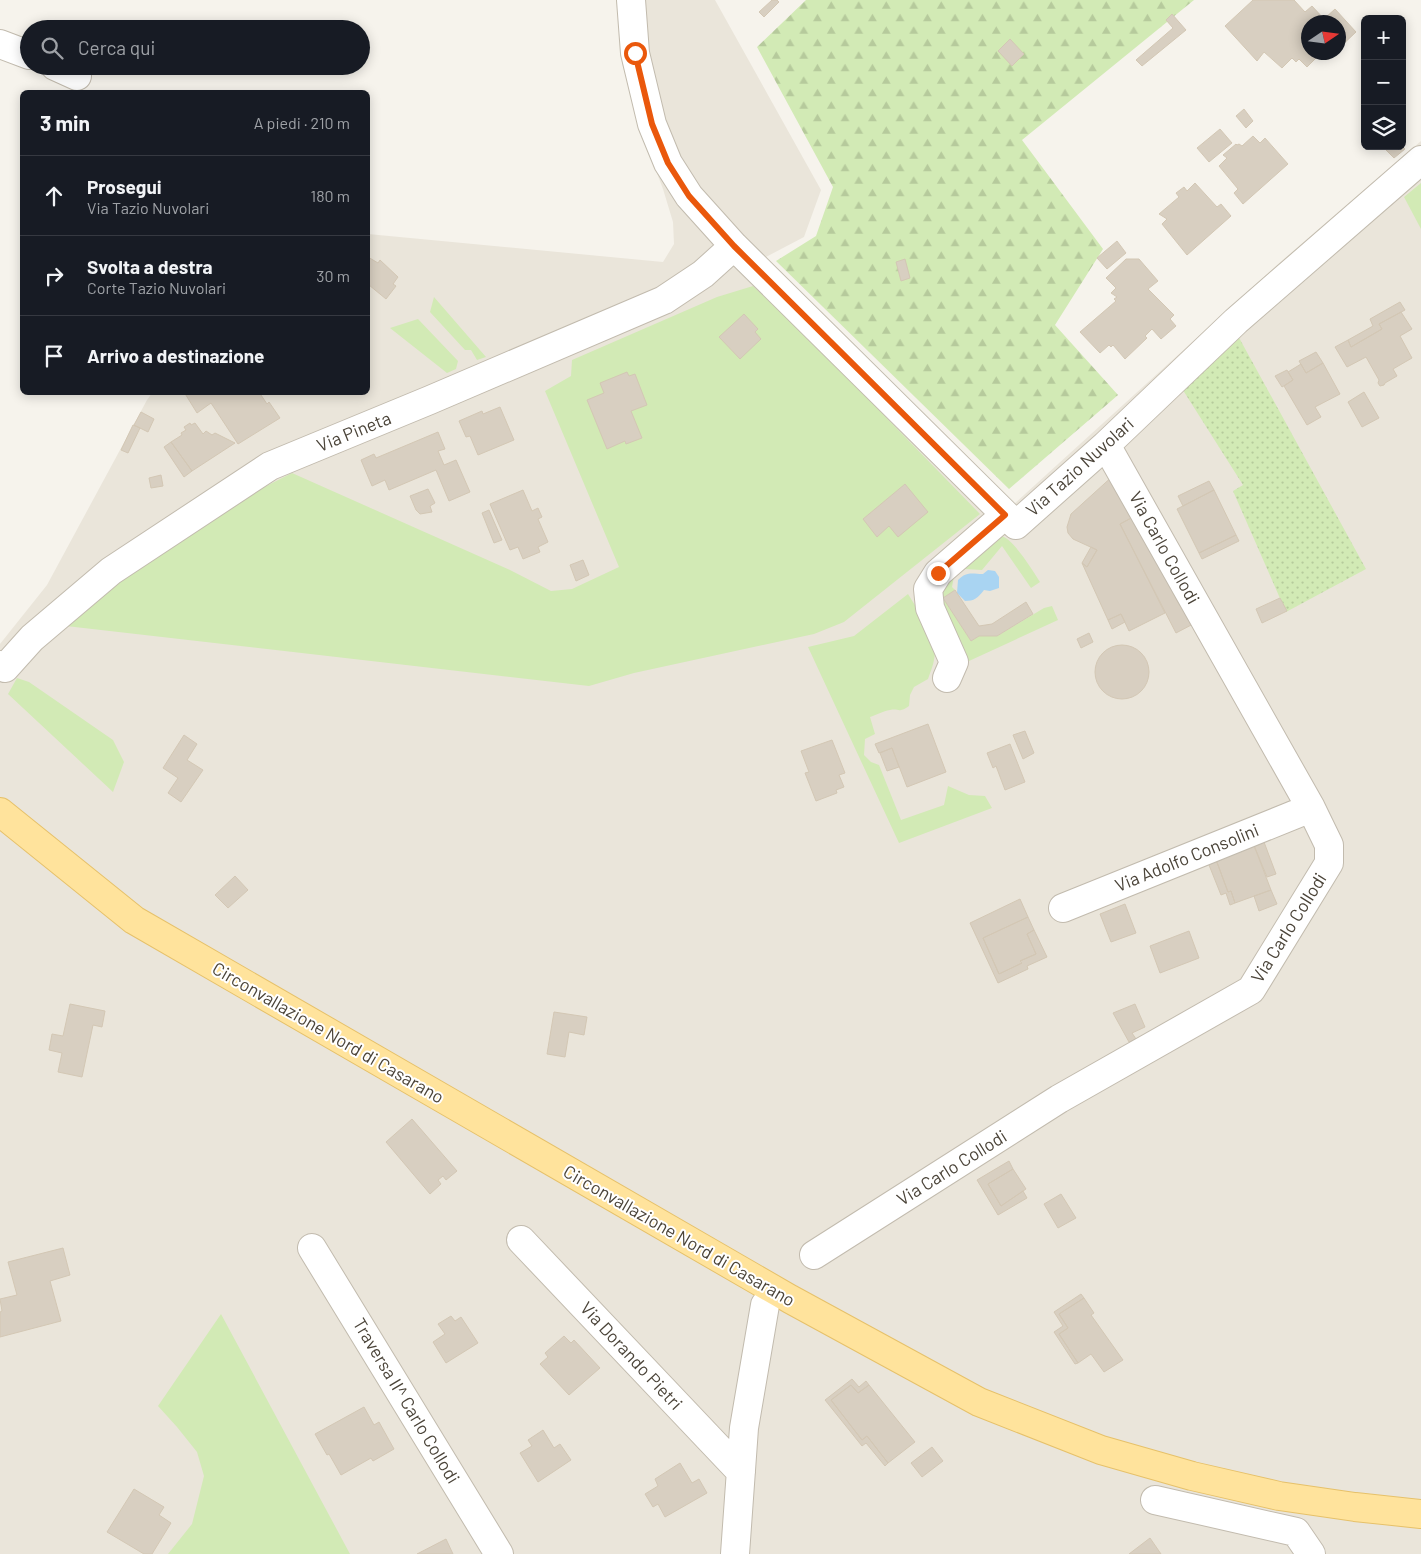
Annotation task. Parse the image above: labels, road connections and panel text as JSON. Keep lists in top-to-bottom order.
{
  "streets": {
    "main road": ["Circonvallazione Nord di Casarano"],
    "street": [
      "Via Pineta",
      "Via Tazio Nuvolari",
      "Via Carlo Collodi",
      "Via Adolfo Consolini",
      "Via Dorando Pietri",
      "Traversa II^ Carlo Collodi"
    ]
  },
  "crossings": [
    ["Via Pineta", "Via Tazio Nuvolari"],
    ["Via Tazio Nuvolari", "Via Carlo Collodi"],
    ["Via Carlo Collodi", "Via Adolfo Consolini"]
  ],
  "north": "right",
  "page": {
    "map_buttons": ["+", "−"],
    "search": "Cerca qui",
    "heading": ["3 min", "A piedi · 210 m"],
    "list": [
      ["Prosegui", "Via Tazio Nuvolari", "180 m"],
      ["Svolta a destra", "Corte Tazio Nuvolari", "30 m"],
      "Arrivo a destinazione"
    ]
  }
}
